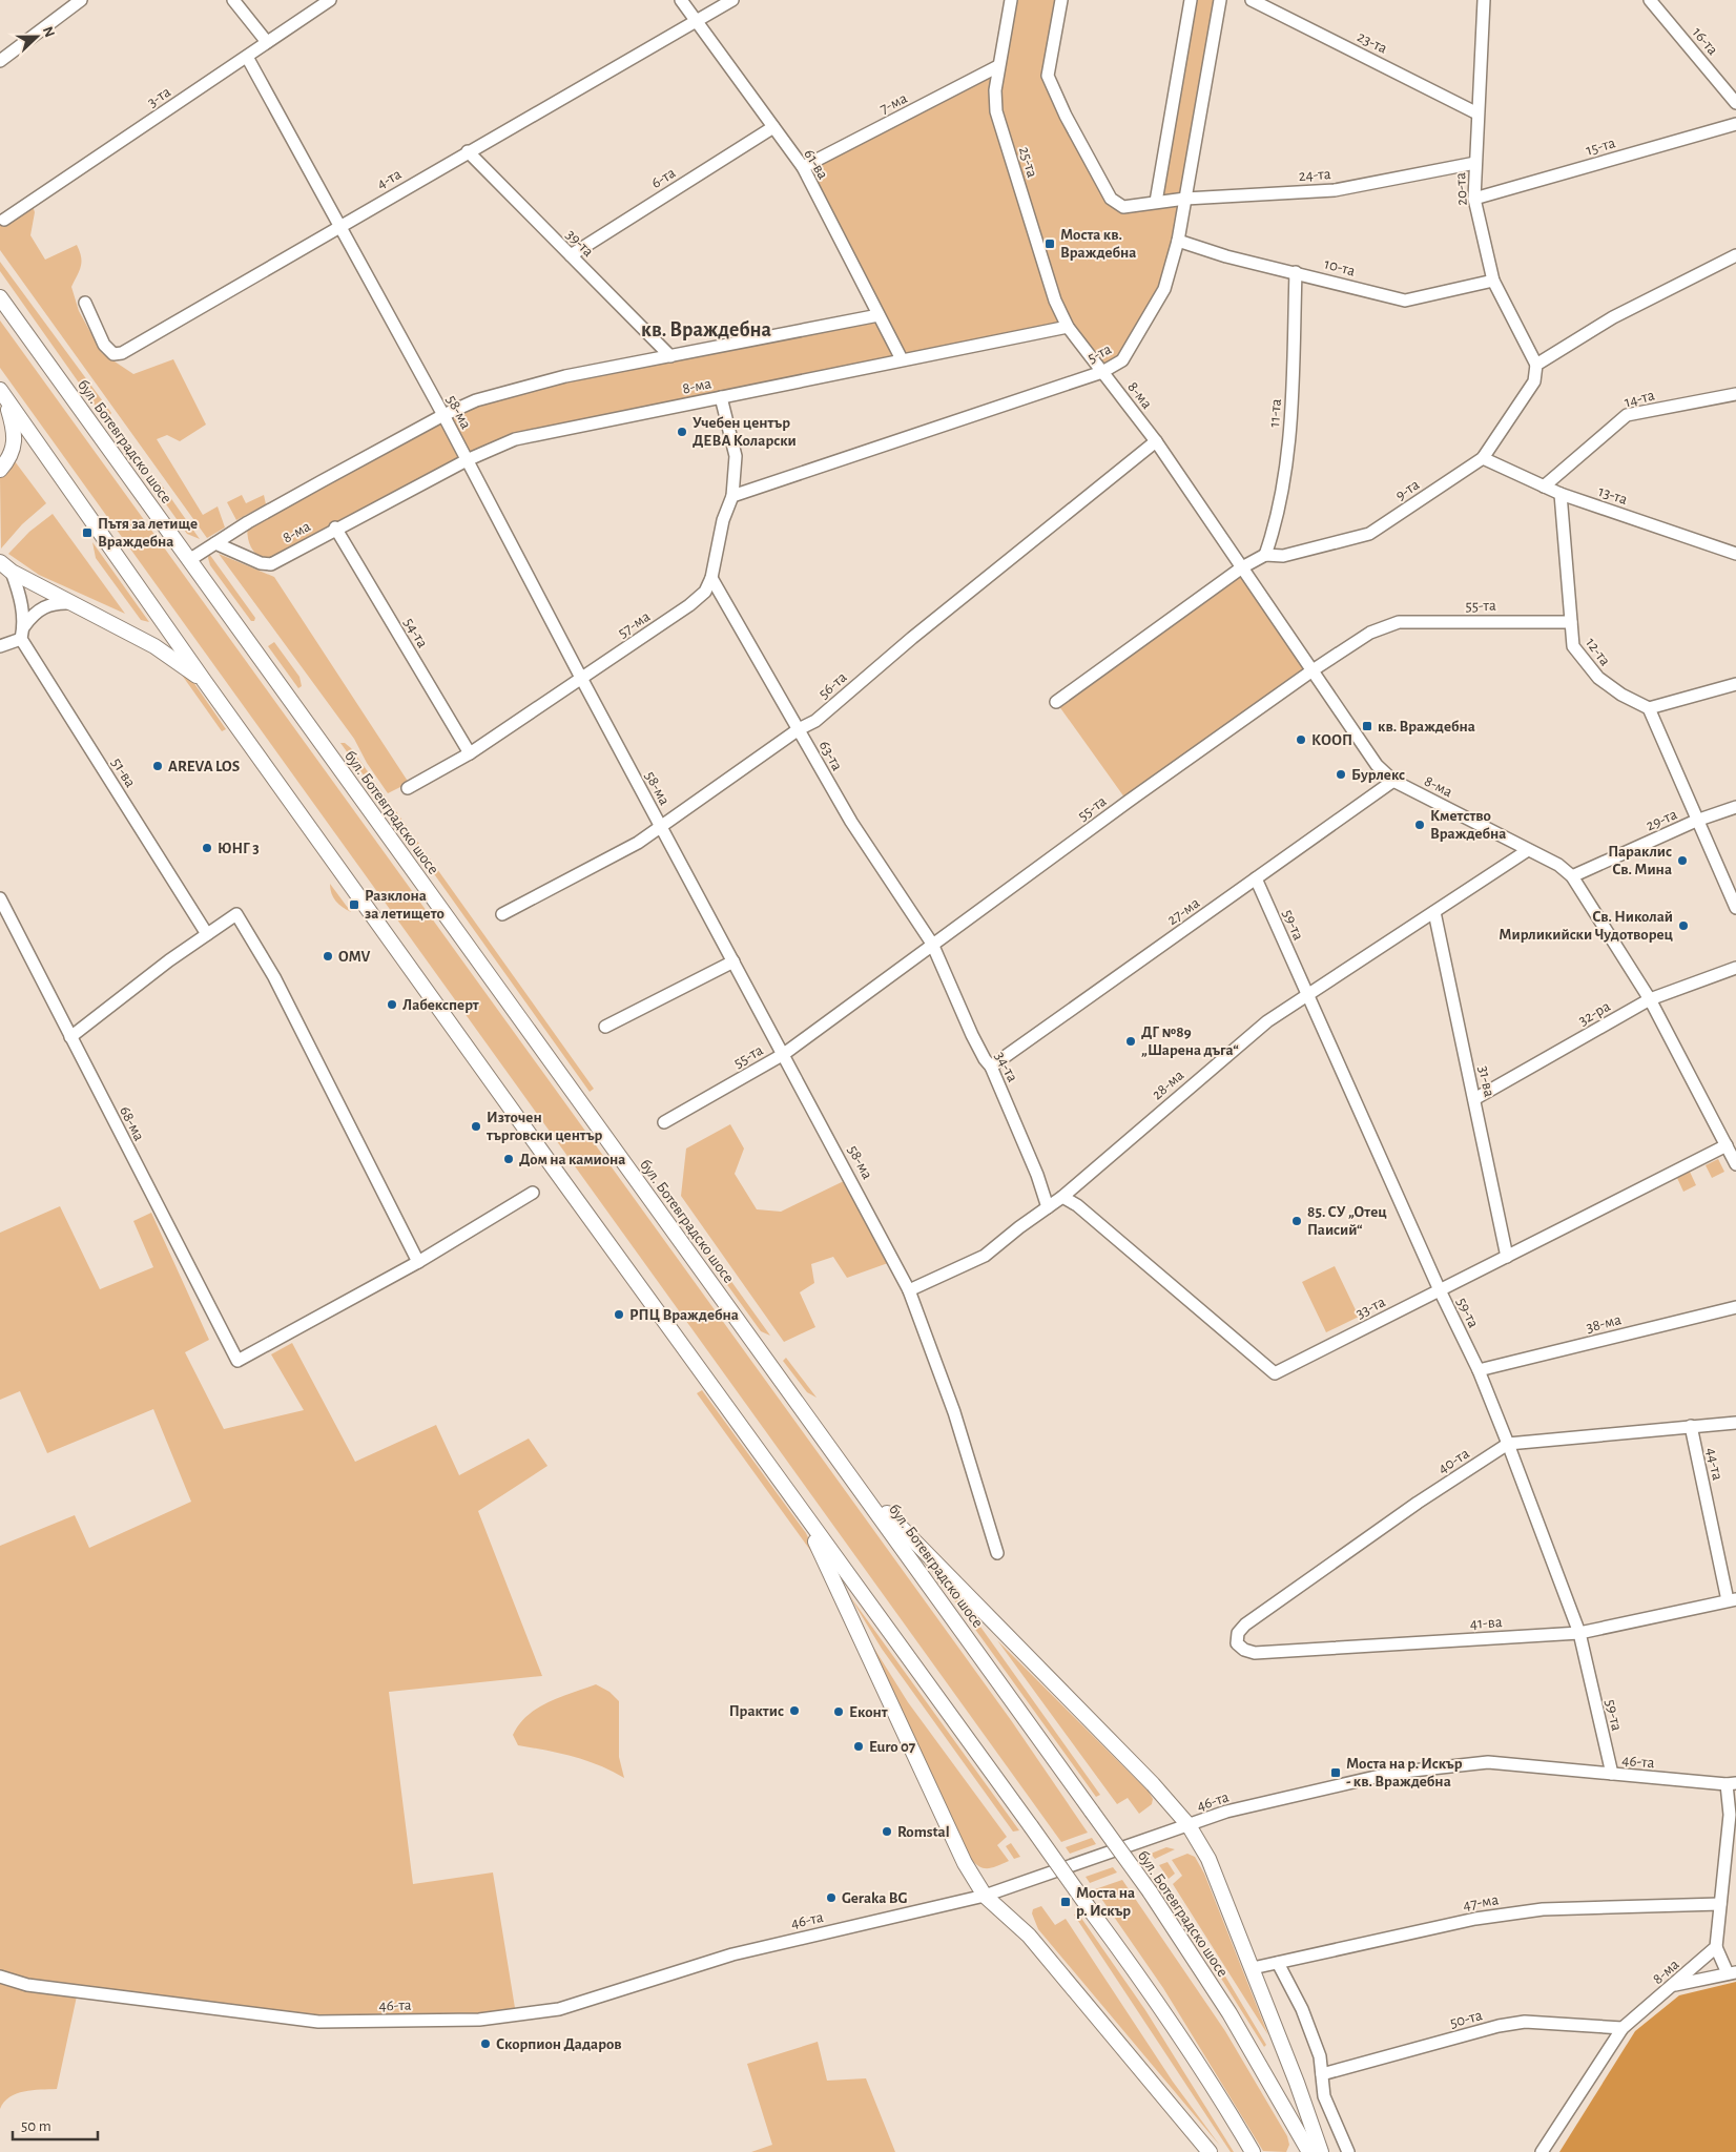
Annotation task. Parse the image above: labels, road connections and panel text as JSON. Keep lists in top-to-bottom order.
{
  "streets": {
    "main road": ["бул. Ботевградско шосе"],
    "street": [
      "16-та",
      "23-та",
      "3-та",
      "7-ма",
      "15-та",
      "25-та",
      "61-ва",
      "24-та",
      "6-та",
      "4-та",
      "20-та",
      "39-та",
      "10-та",
      "5-та",
      "8-ма",
      "14-та",
      "58-ма",
      "11-та",
      "9-та",
      "13-та",
      "55-та",
      "57-ма",
      "54-та",
      "12-та",
      "56-та",
      "63-та",
      "51-ва",
      "29-та",
      "27-ма",
      "59-та",
      "32-ра",
      "34-та",
      "31-ва",
      "28-ма",
      "68-ма",
      "33-та",
      "38-ма",
      "40-та",
      "44-та",
      "41-ва",
      "46-та",
      "47-ма",
      "50-та"
    ]
  },
  "crossings": [
    ["23-та", "20-та"],
    ["3-та", "58-ма"],
    ["7-ма", "25-та"],
    ["7-ма", "61-ва"],
    ["15-та", "20-та"],
    ["25-та", "8-ма"],
    ["61-ва", "6-та"],
    ["61-ва", "4-та"],
    ["61-ва", "8-ма"],
    ["24-та", "20-та"],
    ["24-та", "5-та"],
    ["6-та", "39-та"],
    ["4-та", "39-та"],
    ["4-та", "58-ма"],
    ["20-та", "10-та"],
    ["20-та", "9-та"],
    ["39-та", "8-ма"],
    ["10-та", "5-та"],
    ["10-та", "11-та"],
    ["5-та", "8-ма"],
    ["5-та", "57-ма"],
    ["8-ма", "58-ма"],
    ["8-ма", "бул. Ботевградско шосе"],
    ["8-ма", "9-та"],
    ["8-ма", "55-та"],
    ["8-ма", "57-ма"],
    ["8-ма", "54-та"],
    ["8-ма", "56-та"],
    ["8-ма", "29-та"],
    ["8-ма", "27-ма"],
    ["8-ма", "32-ра"],
    ["8-ма", "28-ма"],
    ["8-ма", "33-та"],
    ["8-ма", "50-та"],
    ["14-та", "13-та"],
    ["58-ма", "55-та"],
    ["58-ма", "57-ма"],
    ["58-ма", "56-та"],
    ["58-ма", "28-ма"],
    ["11-та", "9-та"],
    ["9-та", "13-та"],
    ["13-та", "12-та"],
    ["55-та", "12-та"],
    ["55-та", "63-та"],
    ["55-та", "34-та"],
    ["57-ма", "54-та"],
    ["57-ма", "63-та"],
    ["56-та", "63-та"],
    ["63-та", "34-та"],
    ["27-ма", "59-та"],
    ["27-ма", "34-та"],
    ["59-та", "28-ма"],
    ["59-та", "33-та"],
    ["59-та", "38-ма"],
    ["59-та", "40-та"],
    ["59-та", "41-ва"],
    ["59-та", "46-та"],
    ["32-ра", "31-ва"],
    ["34-та", "28-ма"],
    ["31-ва", "28-ма"],
    ["31-ва", "33-та"],
    ["28-ма", "33-та"],
    ["40-та", "44-та"],
    ["40-та", "41-ва"],
    ["44-та", "41-ва"]
  ],
  "districts": ["кв. Враждебна"],
  "places": {
    "transit": [
      "Моста кв. Враждебна",
      "Пътя за летище Враждебна",
      "кв. Враждебна",
      "Разклона за летището",
      "Моста на р. Искър - кв. Враждебна",
      "Моста на р. Искър"
    ],
    "other": [
      "Учебен център ДЕВА Коларски",
      "КООП",
      "AREVA LOS",
      "Бурлекс",
      "Кметство Враждебна",
      "ЮНГ 3",
      "Параклис Св. Мина",
      "Св. Николай Мирликийски Чудотворец",
      "OMV",
      "Лабексперт",
      "ДГ №89 „Шарена дъга“",
      "Източен търговски център",
      "Дом на камиона",
      "85. СУ „Отец Паисий“",
      "РПЦ Враждебна",
      "Практис",
      "Еконт",
      "Euro 07",
      "Romstal",
      "Geraka BG",
      "Скорпион Дадаров"
    ]
  },
  "scale_bar": "50 m",
  "north": "right"
}
